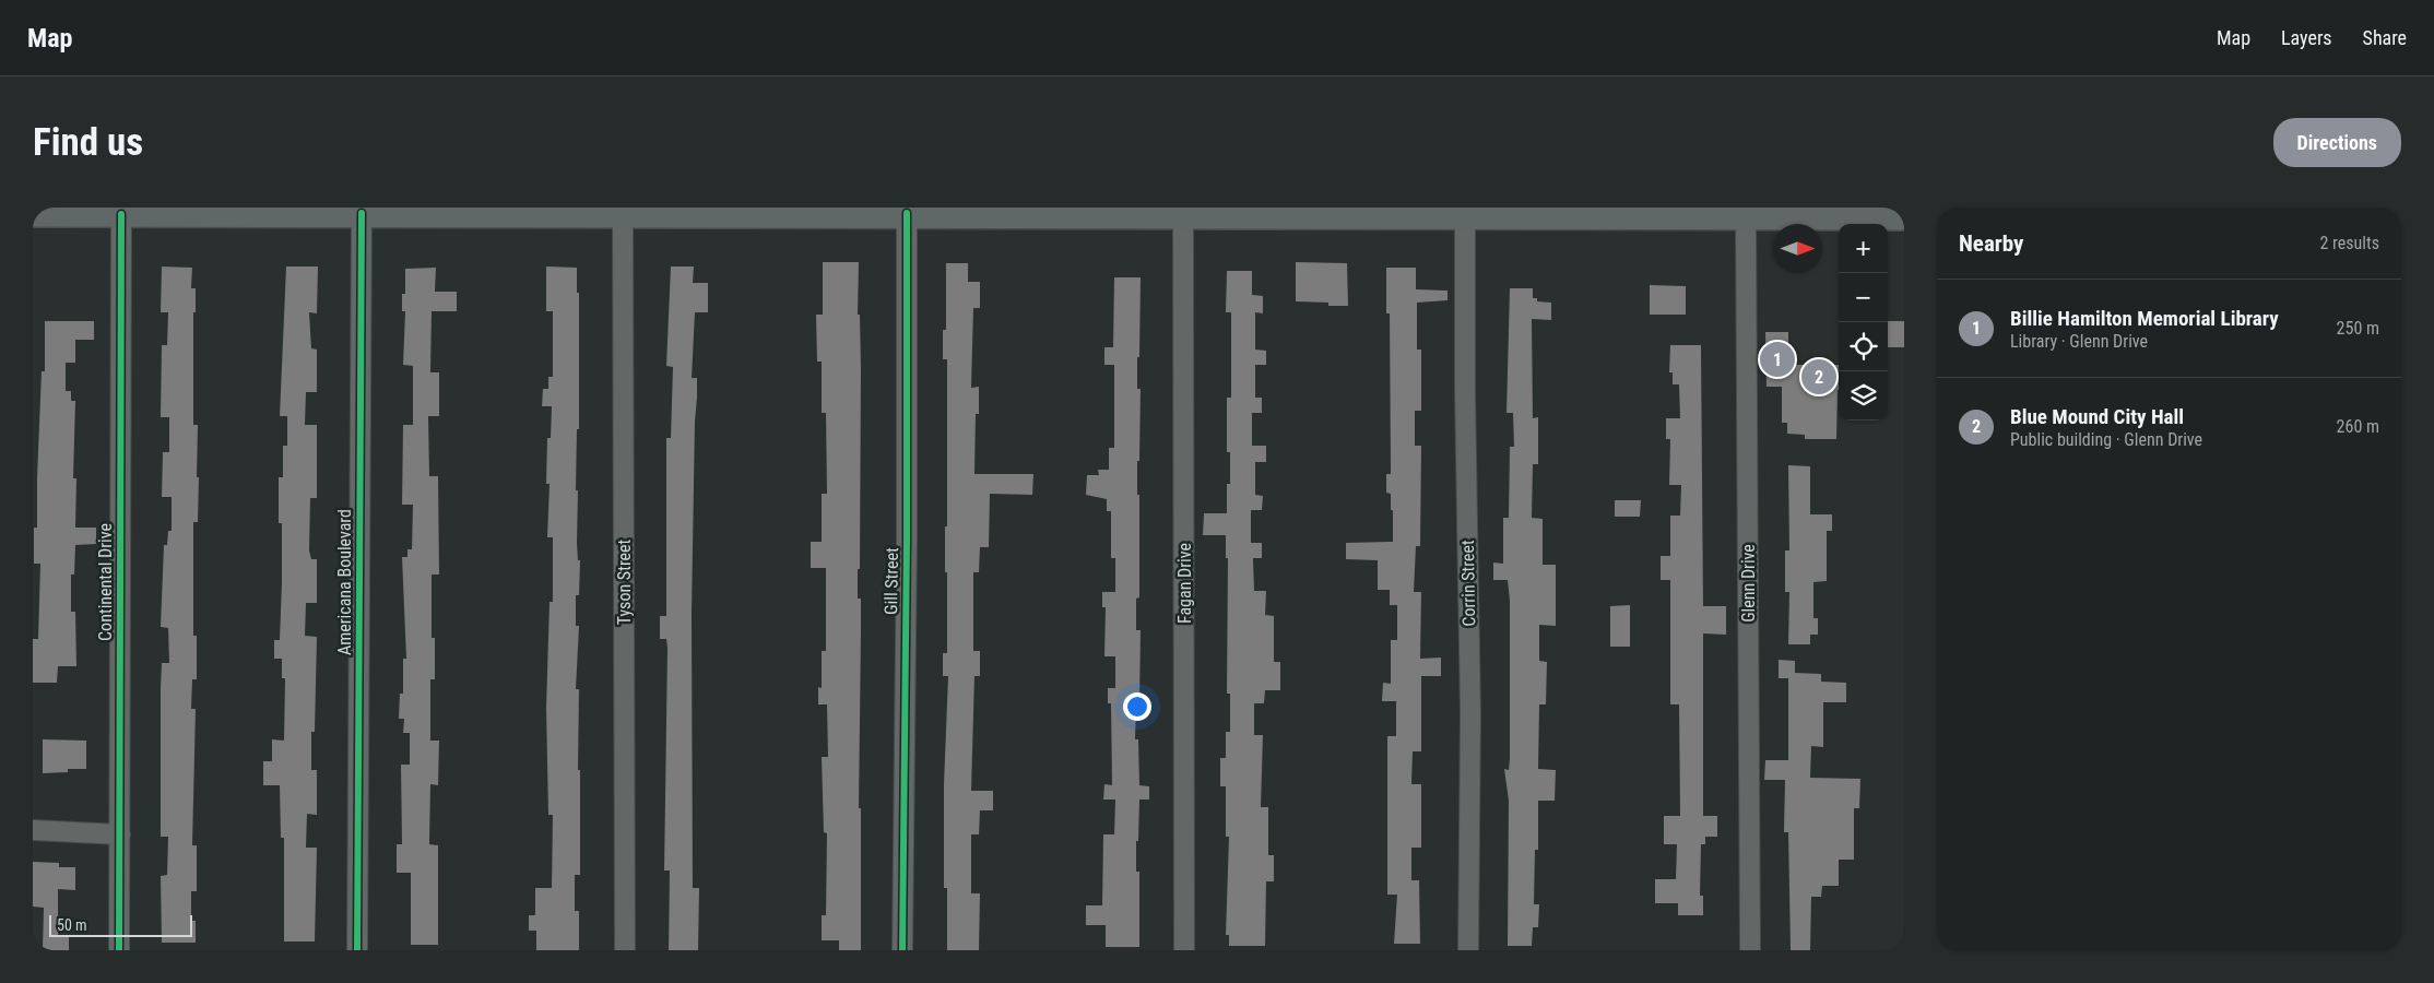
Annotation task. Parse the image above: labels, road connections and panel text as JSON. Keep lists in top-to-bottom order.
{
  "streets": {
    "street": [
      "Gill Street",
      "Continental Drive",
      "Americana Boulevard",
      "Tyson Street",
      "Fagan Drive",
      "Corrin Street",
      "Glenn Drive"
    ]
  },
  "scale_bar": "50 m",
  "north": "right",
  "page": {
    "header": "Map",
    "nav": ["Map", "Layers", "Share"],
    "buttons": "Directions",
    "title": "Find us",
    "heading": ["Nearby", "2 results"],
    "map_buttons": ["+", "−"],
    "list": [
      {
        "mark": "1",
        "name": "Billie Hamilton Memorial Library",
        "note": "Library · Glenn Drive",
        "value": "250 m"
      },
      {
        "mark": "2",
        "name": "Blue Mound City Hall",
        "note": "Public building · Glenn Drive",
        "value": "260 m"
      }
    ],
    "pins": ["1", "2"],
    "scale": "50 m"
  }
}
